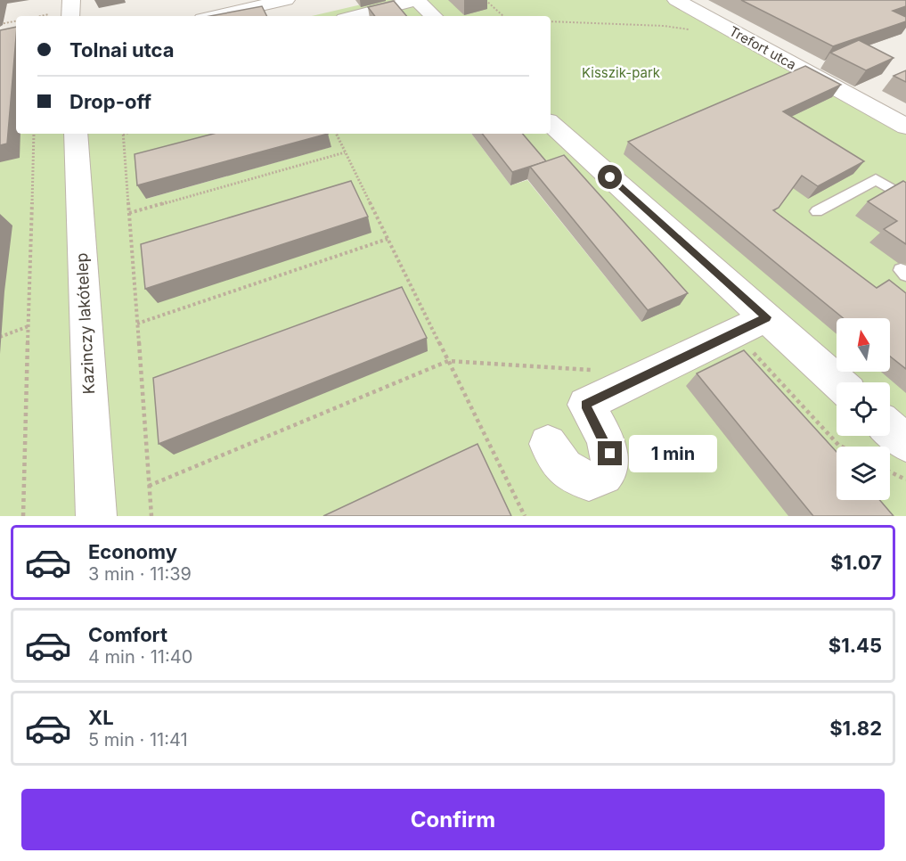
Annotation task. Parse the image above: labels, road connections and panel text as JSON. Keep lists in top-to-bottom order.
{
  "streets": {
    "street": ["Trefort utca", "Kazinczy lakótelep"]
  },
  "parks": ["Kisszik-park"],
  "north": "top",
  "page": {
    "banner": ["Tolnai utca", "Drop-off"],
    "bubble": "1 min",
    "list": [
      {
        "name": "Economy",
        "note": "3 min · 11:39",
        "value": "$1.07"
      },
      {
        "name": "Comfort",
        "note": "4 min · 11:40",
        "value": "$1.45"
      },
      {
        "name": "XL",
        "note": "5 min · 11:41",
        "value": "$1.82"
      }
    ],
    "buttons": "Confirm"
  }
}
